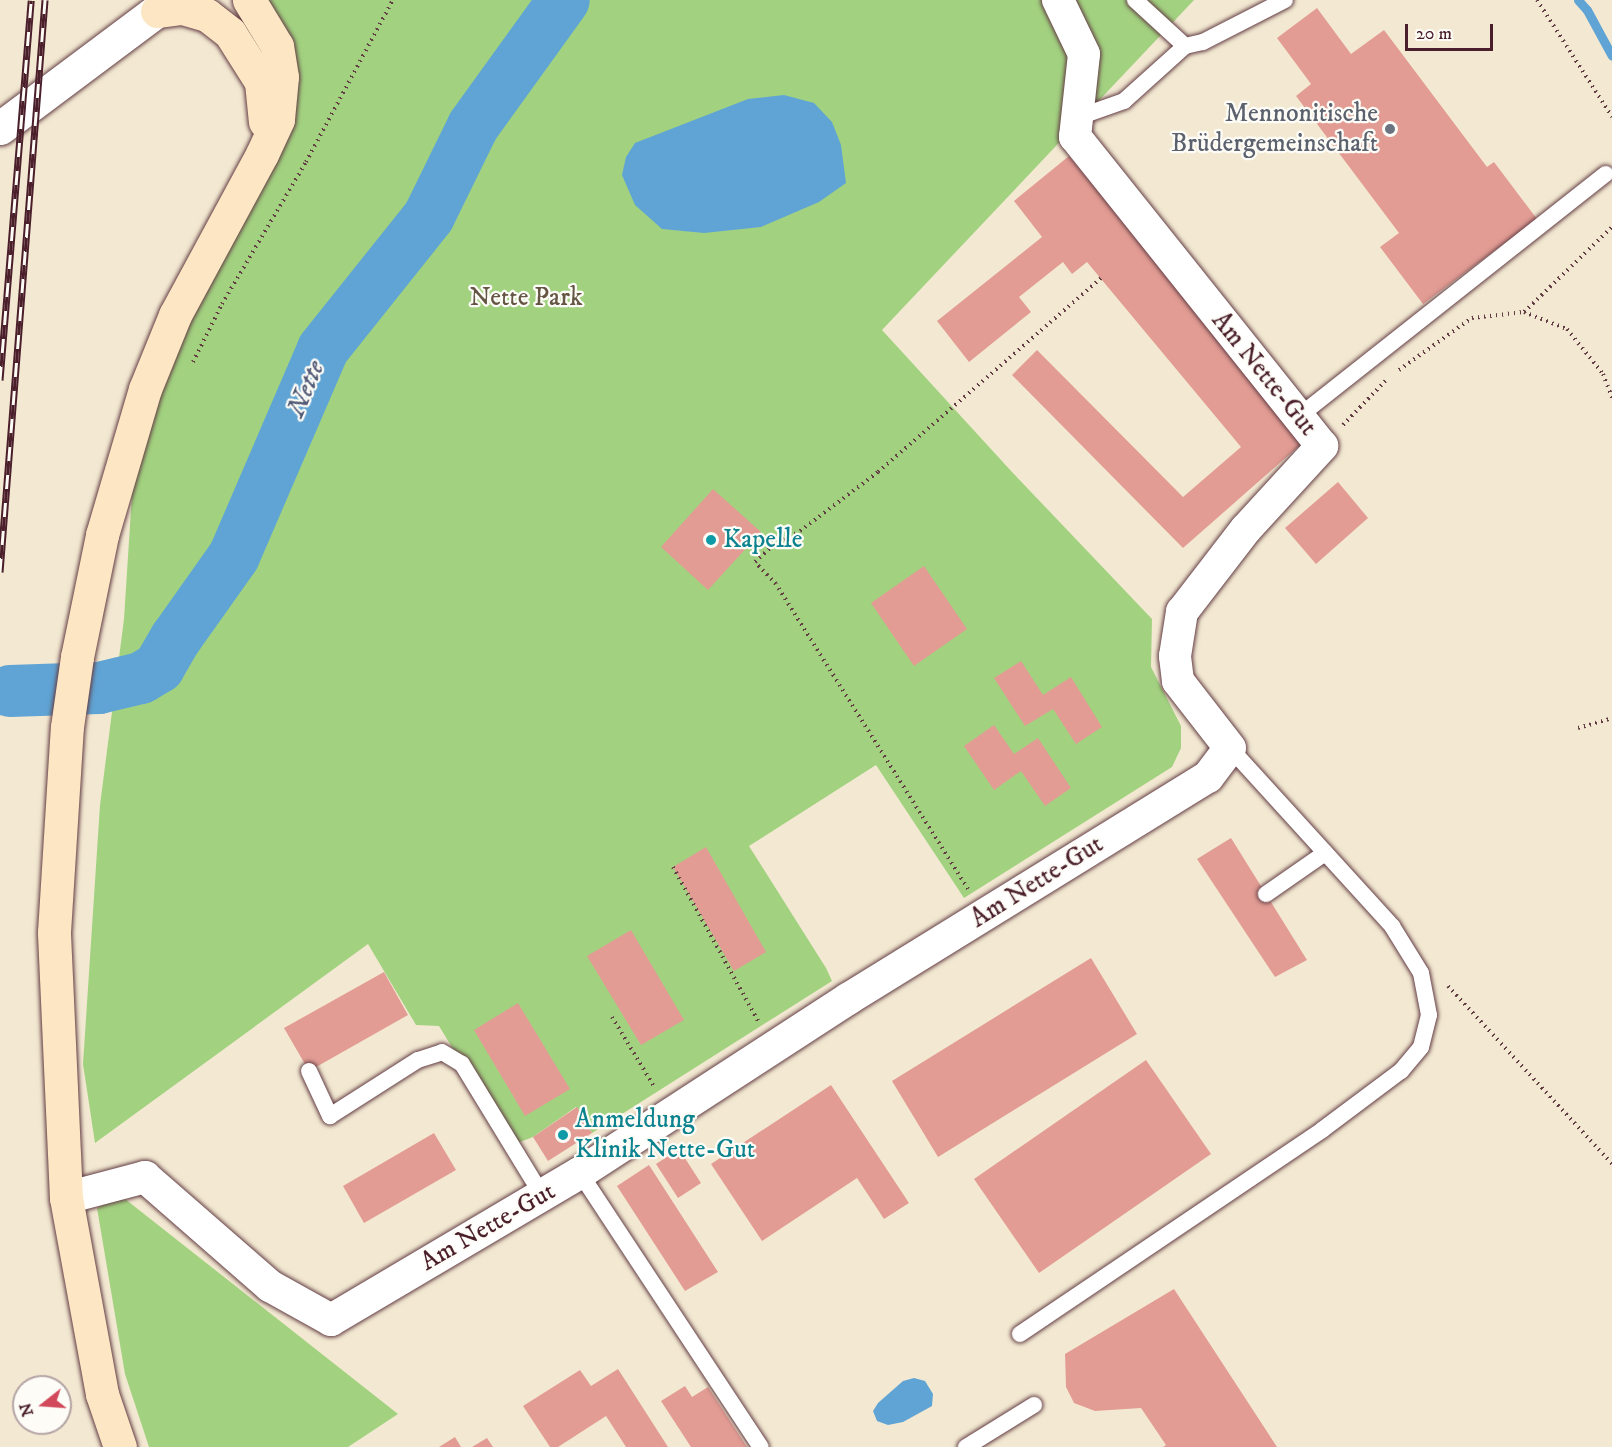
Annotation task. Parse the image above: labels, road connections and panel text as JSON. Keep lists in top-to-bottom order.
{
  "streets": {
    "street": ["Am Nette-Gut"]
  },
  "water": ["Nette"],
  "parks": ["Nette Park"],
  "places": ["Mennonitische Brüdergemeinschaft", "Kapelle", "Anmeldung Klinik Nette-Gut"],
  "scale_bar": "20 m",
  "north": "left"
}
